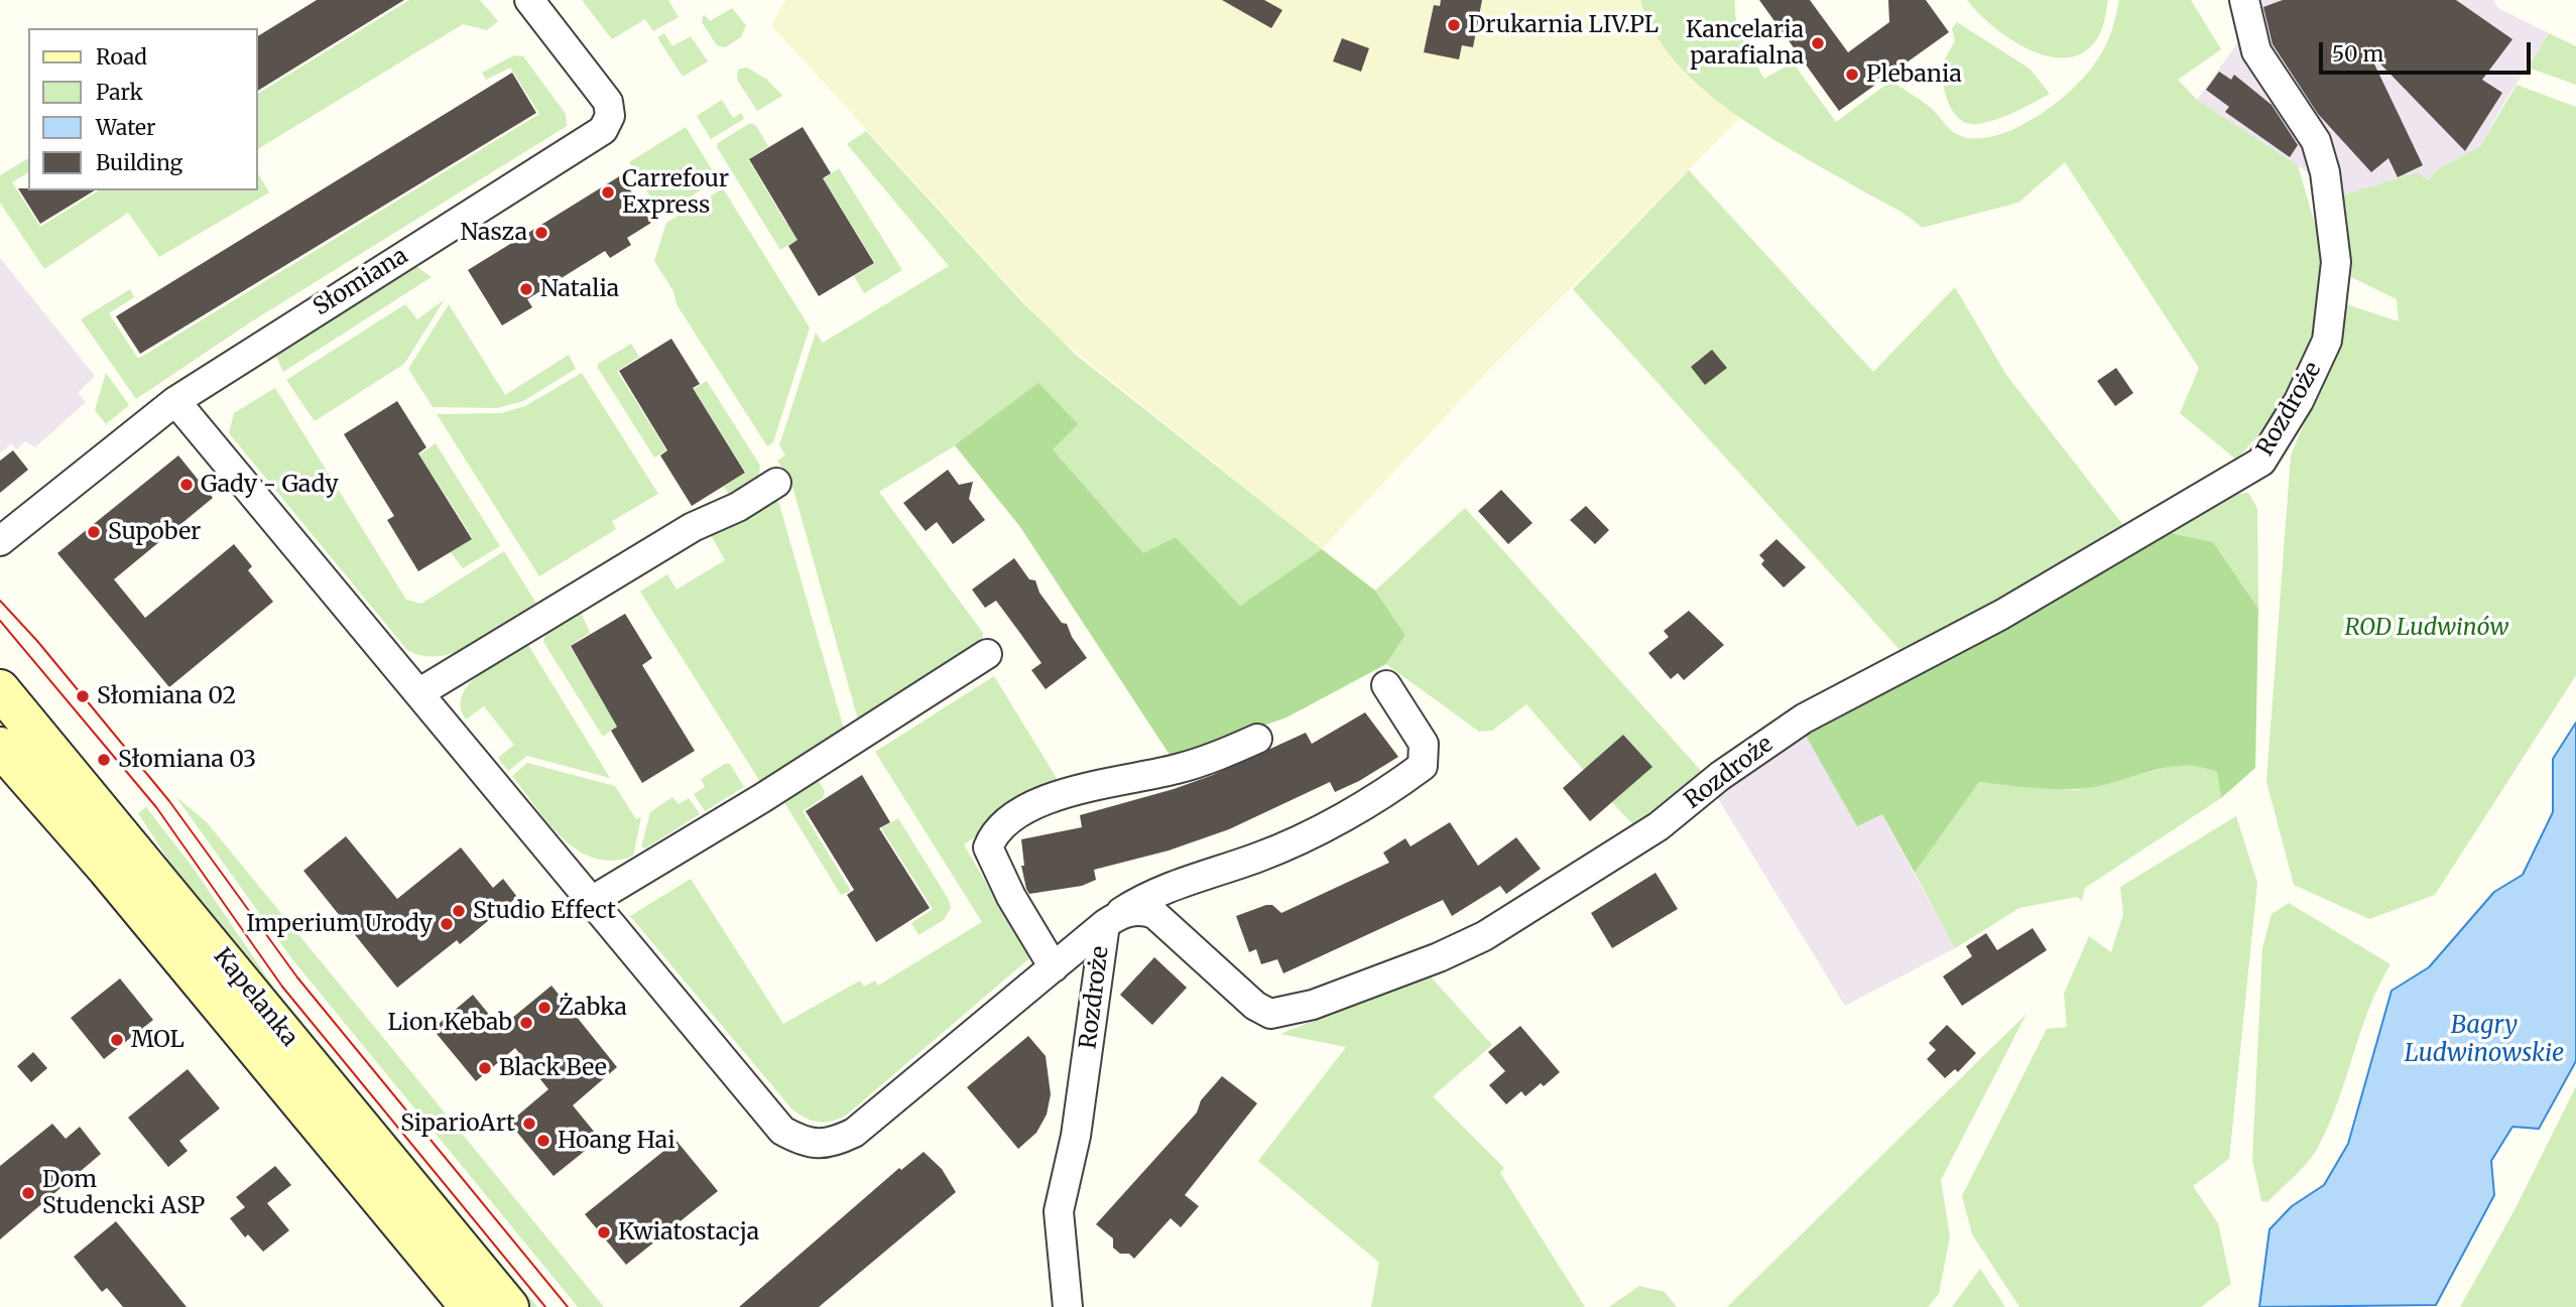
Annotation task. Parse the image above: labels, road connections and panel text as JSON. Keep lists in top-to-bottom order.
{
  "streets": {
    "main road": ["Kapelanka"],
    "street": ["Słomiana", "Rozdroże"]
  },
  "water": ["Bagry Ludwinowskie"],
  "parks": ["ROD Ludwinów"],
  "places": [
    "Drukarnia LIV.PL",
    "Kancelaria parafialna",
    "Plebania",
    "Carrefour Express",
    "Nasza",
    "Natalia",
    "Gady - Gady",
    "Supober",
    "Słomiana 02",
    "Słomiana 03",
    "Studio Effect",
    "Imperium Urody",
    "Żabka",
    "Lion Kebab",
    "MOL",
    "Black Bee",
    "SiparioArt",
    "Hoang Hai",
    "Dom Studencki ASP",
    "Kwiatostacja"
  ],
  "legend": [
    "Road",
    "Park",
    "Water",
    "Building"
  ],
  "scale_bar": "50 m"
}
